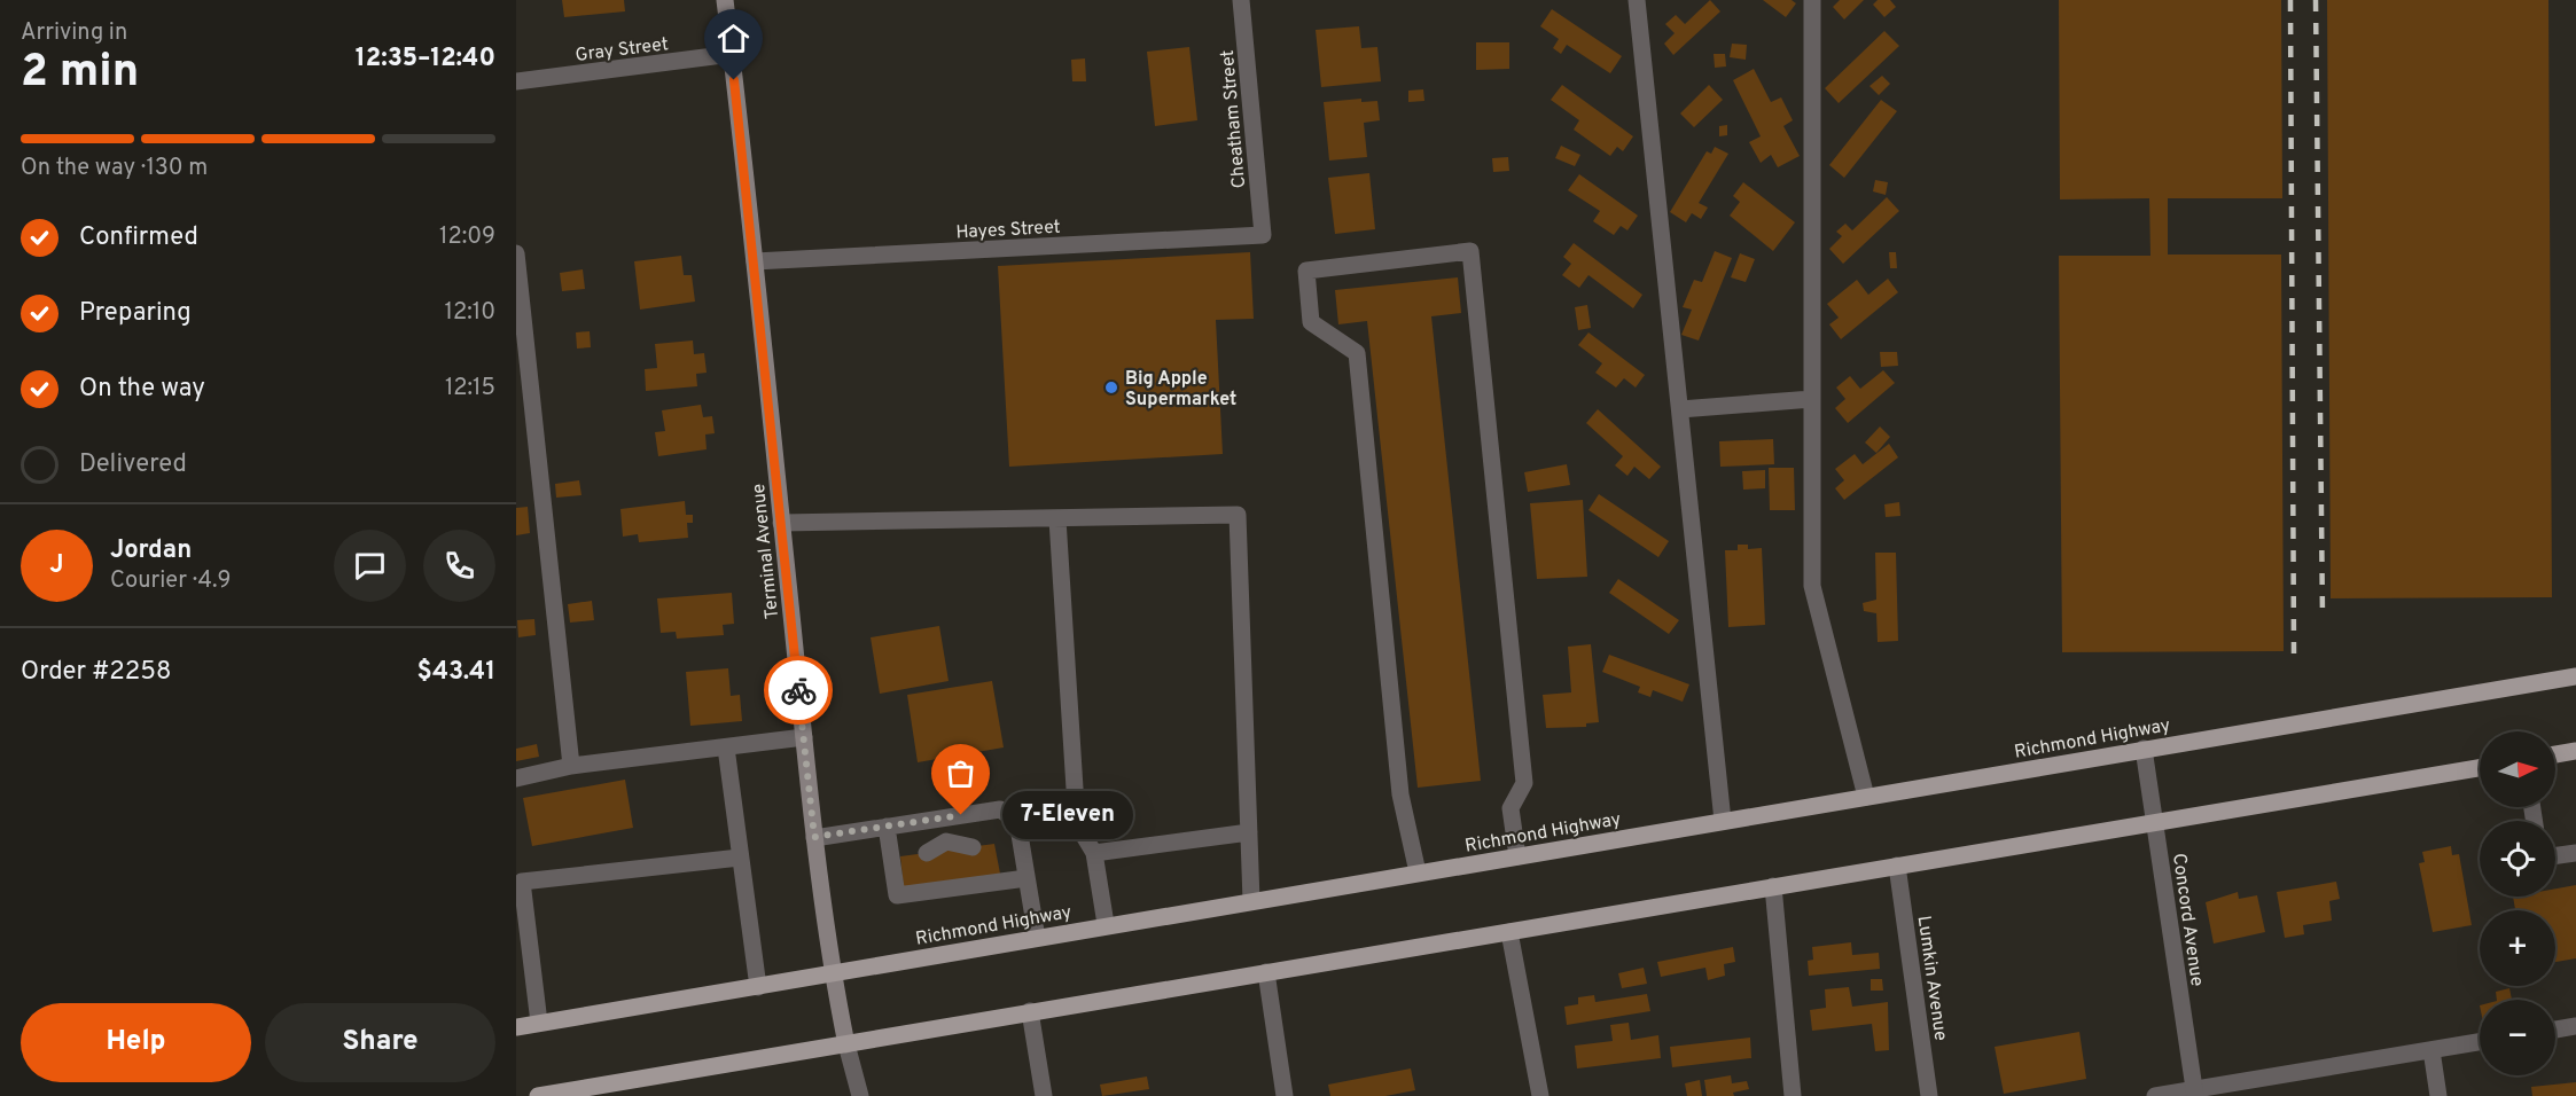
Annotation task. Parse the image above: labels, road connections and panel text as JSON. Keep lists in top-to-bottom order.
{
  "streets": {
    "main road": ["Richmond Highway"],
    "street": [
      "Gray Street",
      "Cheatham Street",
      "Hayes Street",
      "Terminal Avenue",
      "Concord Avenue",
      "Lumkin Avenue"
    ]
  },
  "crossings": [
    ["Gray Street", "Terminal Avenue"],
    ["Cheatham Street", "Hayes Street"],
    ["Hayes Street", "Terminal Avenue"],
    ["Terminal Avenue", "Richmond Highway"],
    ["Richmond Highway", "Concord Avenue"]
  ],
  "places": ["Big Apple Supermarket", "7-Eleven"],
  "north": "right",
  "page": {
    "heading": ["2 min", "Arriving in", "12:35–12:40"],
    "panel": [
      "Jordan",
      "Courier · 4.9",
      "Order #2258",
      "$43.41"
    ],
    "bar": "On the way · 130 m",
    "list": [
      ["Confirmed", "12:09"],
      ["Preparing", "12:10"],
      ["On the way", "12:15"],
      "Delivered"
    ],
    "round": "J",
    "map_buttons": ["+", "−"],
    "bubble": "7-Eleven",
    "buttons": ["Help", "Share"]
  }
}
